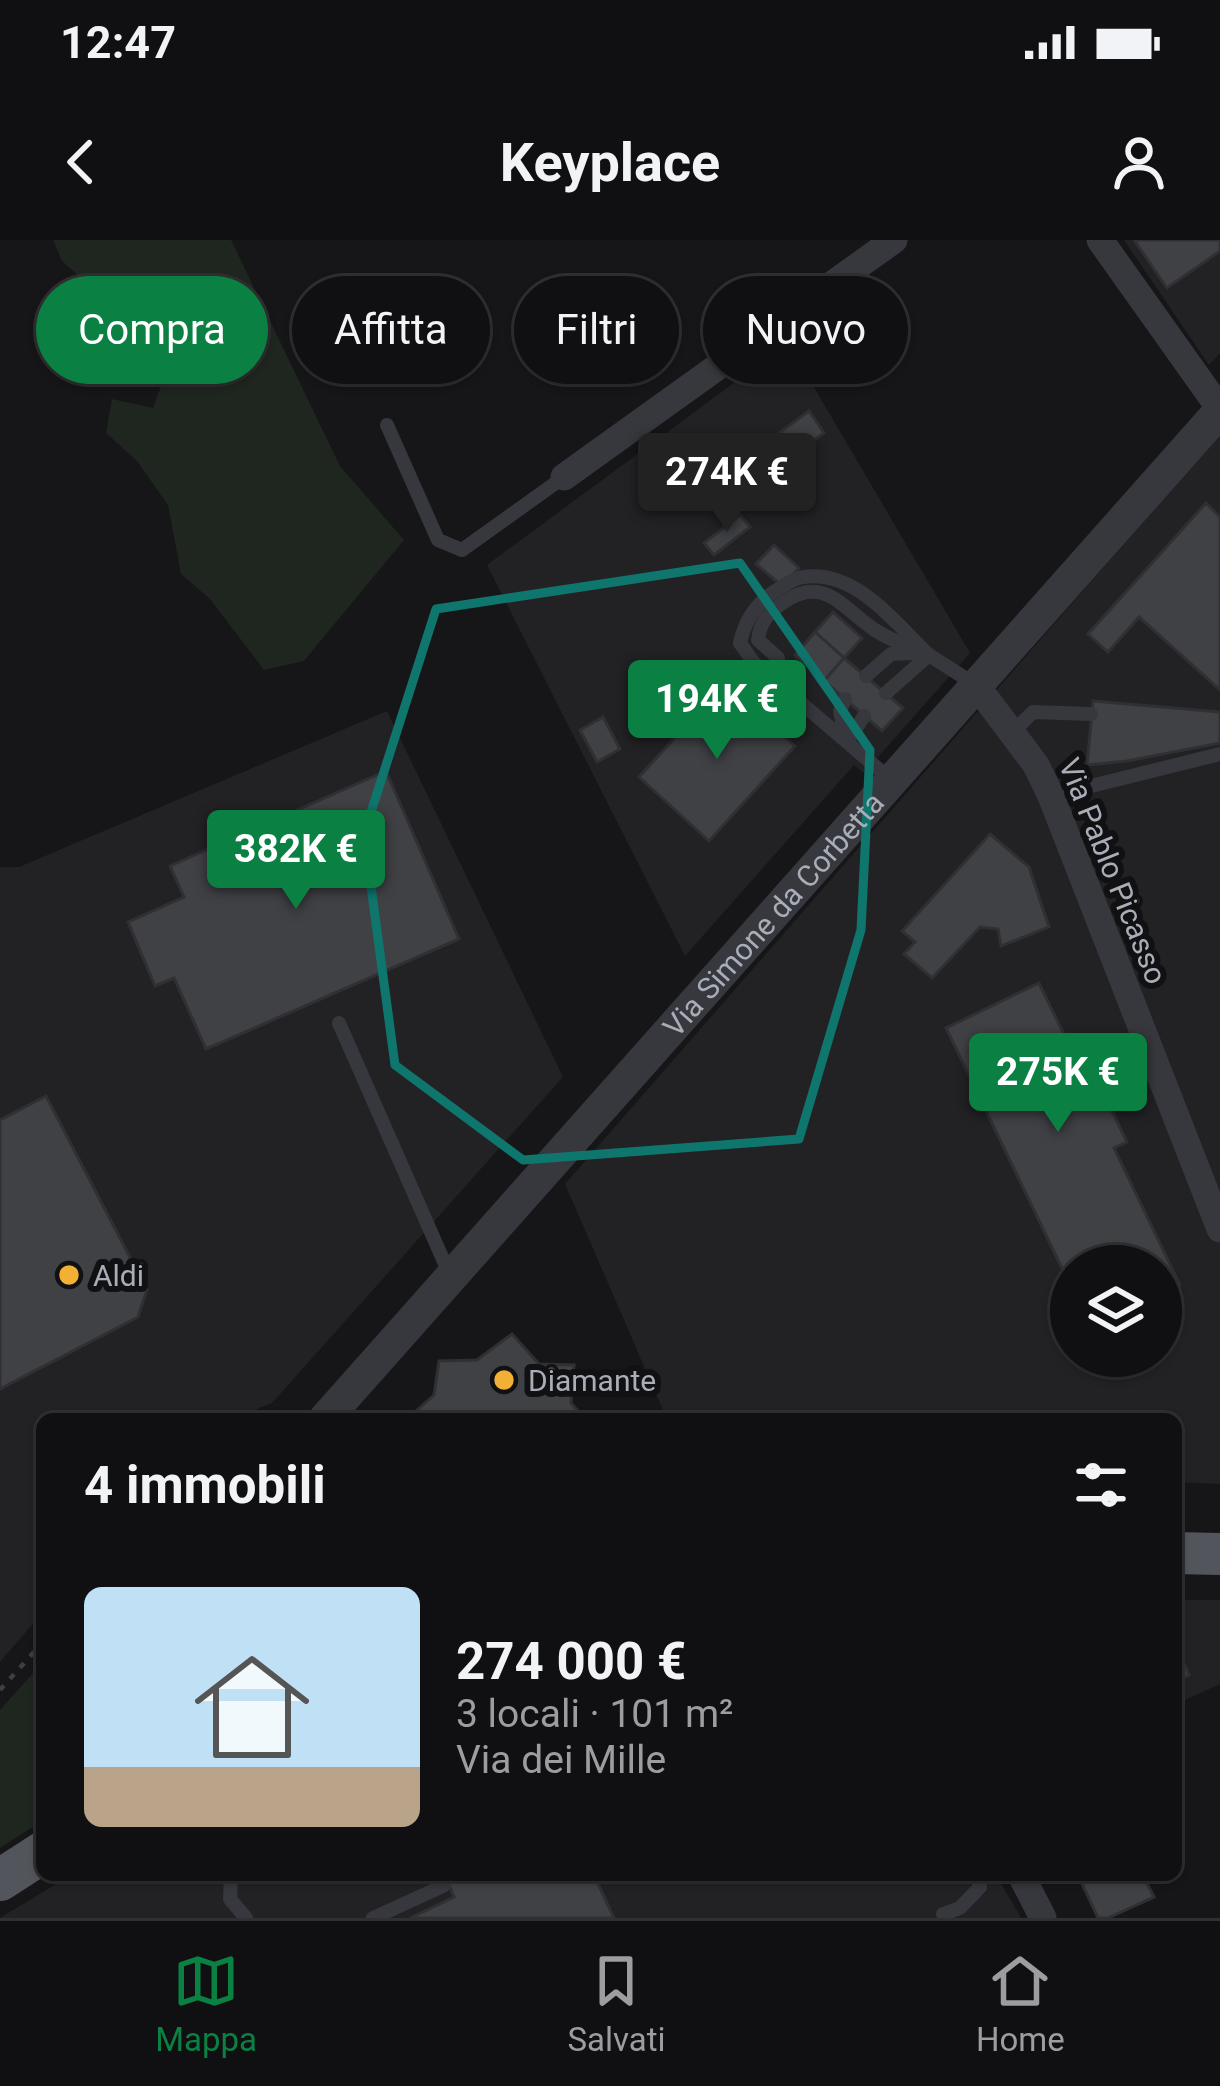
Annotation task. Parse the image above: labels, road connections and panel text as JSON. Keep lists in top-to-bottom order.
{
  "streets": {
    "street": ["Via Pablo Picasso", "Via Simone da Corbetta"]
  },
  "crossings": [
    ["Via Pablo Picasso", "Via Simone da Corbetta"]
  ],
  "places": ["Aldi", "Diamante"],
  "page": {
    "status": "12:47",
    "header": "Keyplace",
    "chip": [
      "Compra",
      "Affitta",
      "Filtri",
      "Nuovo"
    ],
    "price": [
      "274K €",
      "194K €",
      "382K €",
      "275K €"
    ],
    "heading": "4 immobili",
    "list": [
      {
        "name": "274 000 €",
        "note": "3 locali · 101 m² · Via dei Mille"
      }
    ],
    "tabs": ["Mappa", "Salvati", "Home"]
  }
}
